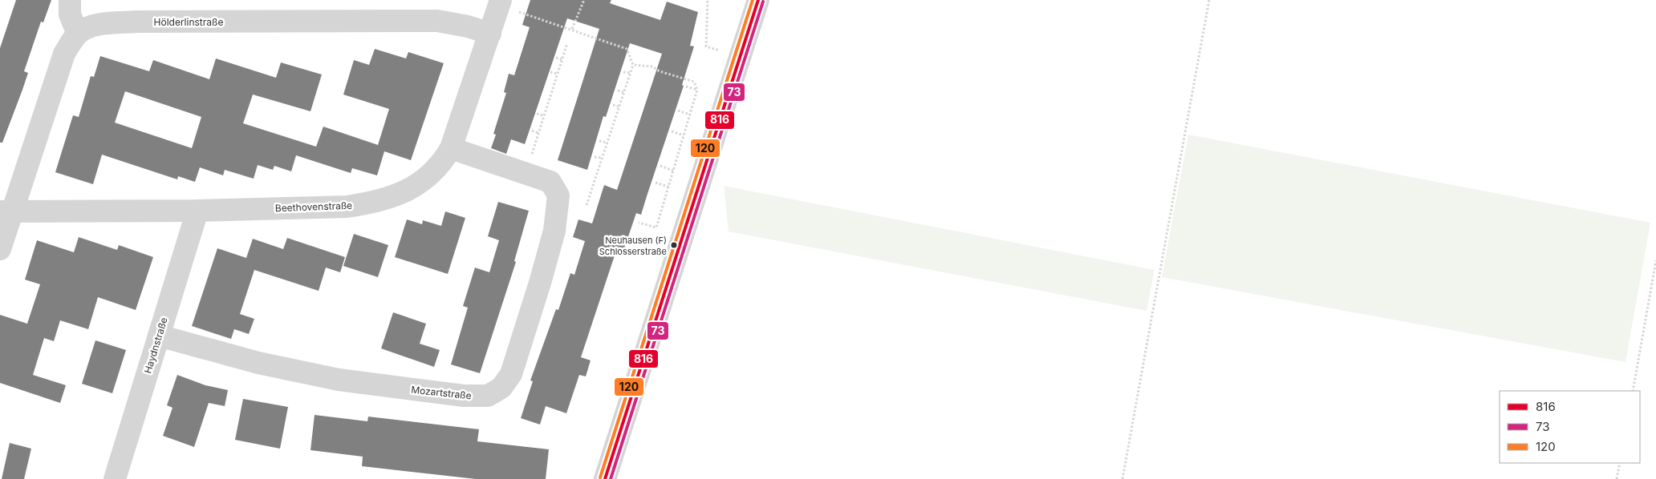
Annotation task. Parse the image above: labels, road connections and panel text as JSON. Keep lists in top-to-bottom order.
{
  "streets": {
    "street": [
      "Hölderlinstraße",
      "Beethovenstraße",
      "Haydnstraße",
      "Mozartstraße"
    ]
  },
  "crossings": [
    ["Hölderlinstraße", "Beethovenstraße"],
    ["Beethovenstraße", "Haydnstraße"],
    ["Beethovenstraße", "Mozartstraße"],
    ["Haydnstraße", "Mozartstraße"]
  ],
  "places": ["Neuhausen (F) Schlosserstraße"],
  "lines": ["transit line 816", "transit line 120", "transit line 73"],
  "legend": ["816", "73", "120"]
}
